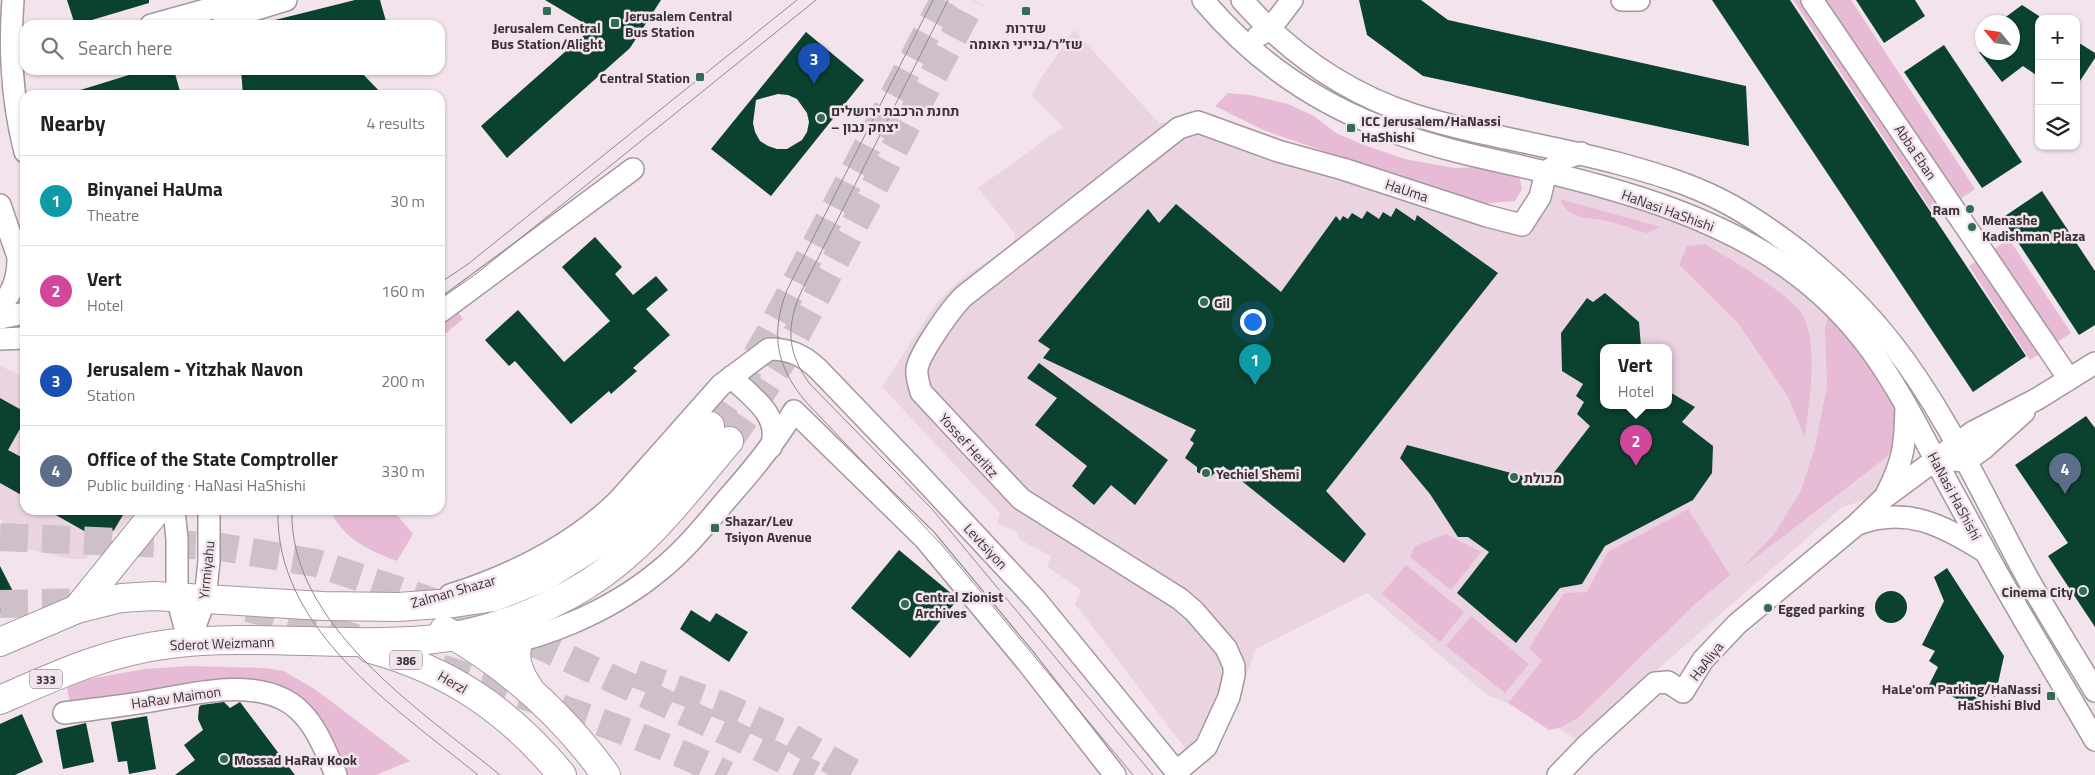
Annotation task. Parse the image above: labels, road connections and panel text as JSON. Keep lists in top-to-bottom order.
{
  "streets": {
    "main road": [
      "Zalman Shazar",
      "Sderot Weizmann",
      "386",
      "333",
      "Herzl"
    ],
    "street": [
      "Abba Eban",
      "HaUma",
      "HaNasi HaShishi",
      "Yossef Herlitz",
      "Levtsiyon",
      "Yirmiyahu",
      "HaAliya",
      "HaRav Maimon"
    ]
  },
  "crossings": [
    ["Abba Eban", "HaAliya"],
    ["HaUma", "HaNasi HaShishi"],
    ["HaUma", "Yossef Herlitz"],
    ["HaNasi HaShishi", "HaAliya"],
    ["Yossef Herlitz", "Levtsiyon"],
    ["Levtsiyon", "Zalman Shazar"],
    ["Yirmiyahu", "Sderot Weizmann"],
    ["Zalman Shazar", "Sderot Weizmann"],
    ["Sderot Weizmann", "Herzl"]
  ],
  "places": {
    "transit": [
      "Jerusalem Central Bus Station/Alight",
      "שדרות שז״ר/בנייני האומה",
      "Jerusalem Central Bus Station",
      "Central Station",
      "ICC Jerusalem/HaNassi HaShishi",
      "Shazar/Lev Tsiyon Avenue",
      "HaLe'om Parking/HaNassi HaShishi Blvd"
    ],
    "other": [
      "תחנת הרכבת ירושלים – יצחק נבון",
      "Ram",
      "Menashe Kadishman Plaza",
      "Gil",
      "Yechiel Shemi",
      "מכולת",
      "Cinema City",
      "Central Zionist Archives",
      "Egged parking",
      "Mossad HaRav Kook"
    ]
  },
  "north": "top left",
  "page": {
    "map_buttons": ["+", "−"],
    "search": "Search here",
    "pins": [
      "3",
      "1",
      "2",
      "4"
    ],
    "heading": ["Nearby", "4 results"],
    "list": [
      {
        "mark": "1",
        "name": "Binyanei HaUma",
        "note": "Theatre",
        "value": "30 m"
      },
      {
        "mark": "2",
        "name": "Vert",
        "note": "Hotel",
        "value": "160 m"
      },
      {
        "mark": "3",
        "name": "Jerusalem - Yitzhak Navon",
        "note": "Station",
        "value": "200 m"
      },
      {
        "mark": "4",
        "name": "Office of the State Comptroller",
        "note": "Public building · HaNasi HaShishi",
        "value": "330 m"
      }
    ],
    "popup": ["Vert", "Hotel"]
  }
}
